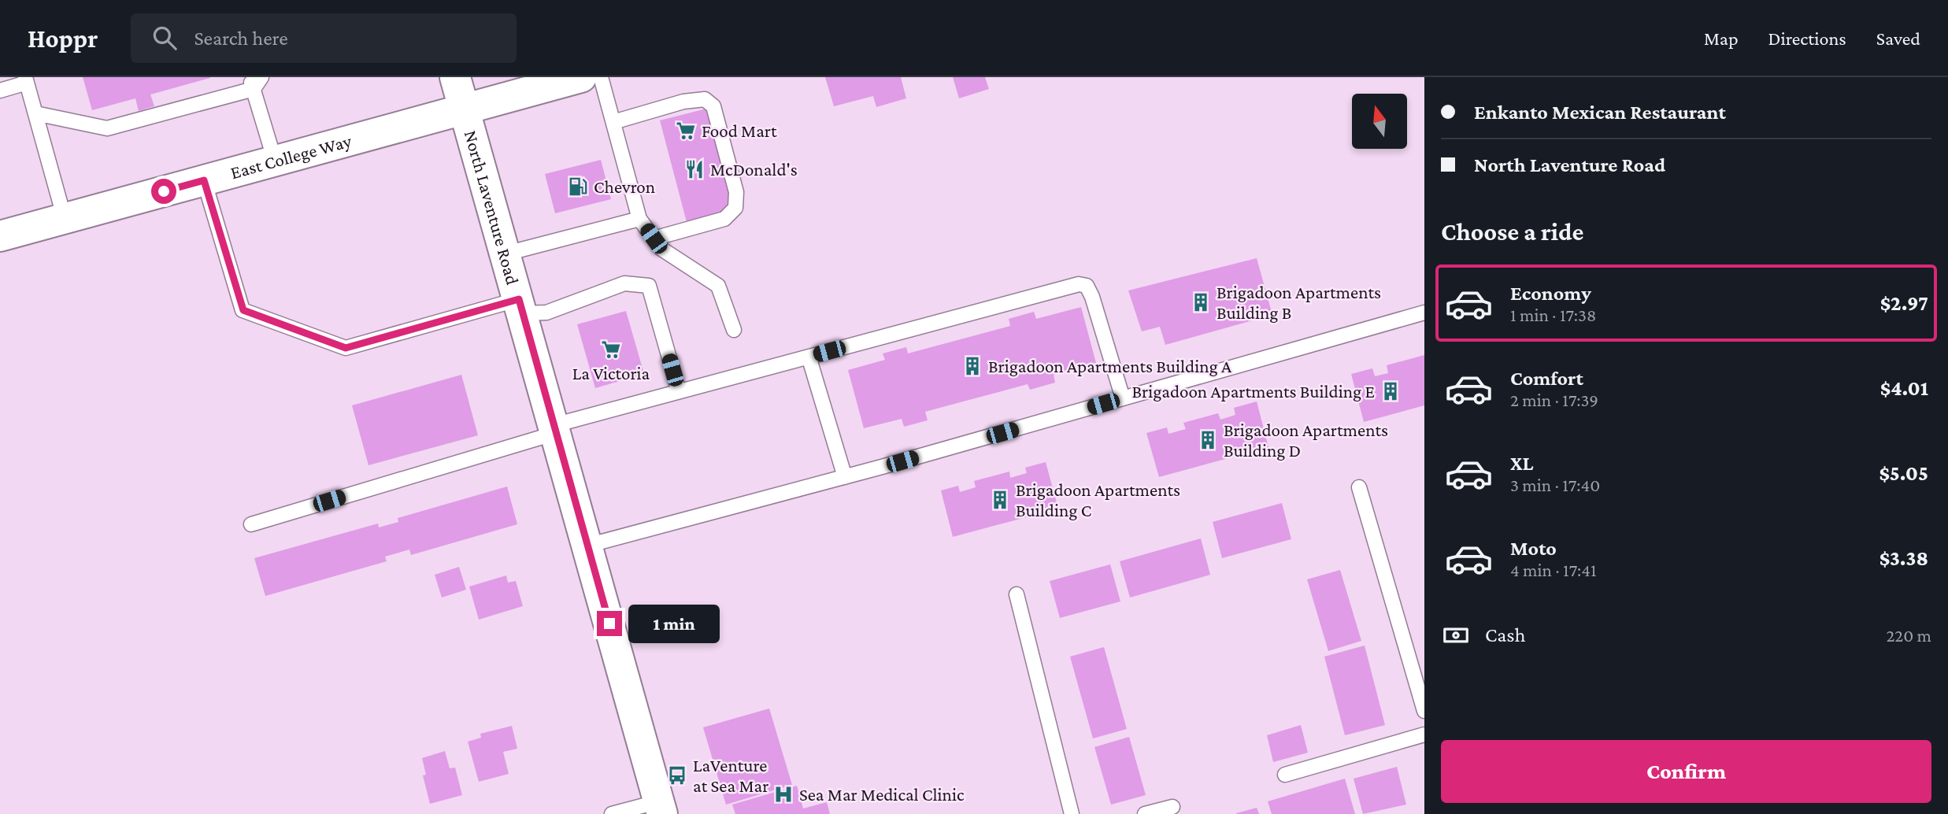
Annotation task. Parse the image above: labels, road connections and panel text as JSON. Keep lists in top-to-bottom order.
{
  "streets": {
    "street": ["East College Way", "North Laventure Road"]
  },
  "crossings": [
    ["East College Way", "North Laventure Road"]
  ],
  "places": {
    "supermarket": ["Food Mart", "La Victoria"],
    "restaurant": ["McDonald's"],
    "fuel station": ["Chevron"],
    "building": [
      "Brigadoon Apartments Building B",
      "Brigadoon Apartments Building A",
      "Brigadoon Apartments Building E",
      "Brigadoon Apartments Building D",
      "Brigadoon Apartments Building C"
    ],
    "bus stop": ["LaVenture at Sea Mar"],
    "hospital": ["Sea Mar Medical Clinic"]
  },
  "north": "top",
  "page": {
    "header": "Hoppr",
    "search": "Search here",
    "nav": ["Map", "Directions", "Saved"],
    "banner": ["Enkanto Mexican Restaurant", "North Laventure Road"],
    "heading": "Choose a ride",
    "list": [
      {
        "name": "Economy",
        "note": "1 min · 17:38",
        "value": "$2.97"
      },
      {
        "name": "Comfort",
        "note": "2 min · 17:39",
        "value": "$4.01"
      },
      {
        "name": "XL",
        "note": "3 min · 17:40",
        "value": "$5.05"
      },
      {
        "name": "Moto",
        "note": "4 min · 17:41",
        "value": "$3.38"
      }
    ],
    "bubble": "1 min",
    "pay": ["Cash", "220 m"],
    "buttons": "Confirm"
  }
}
